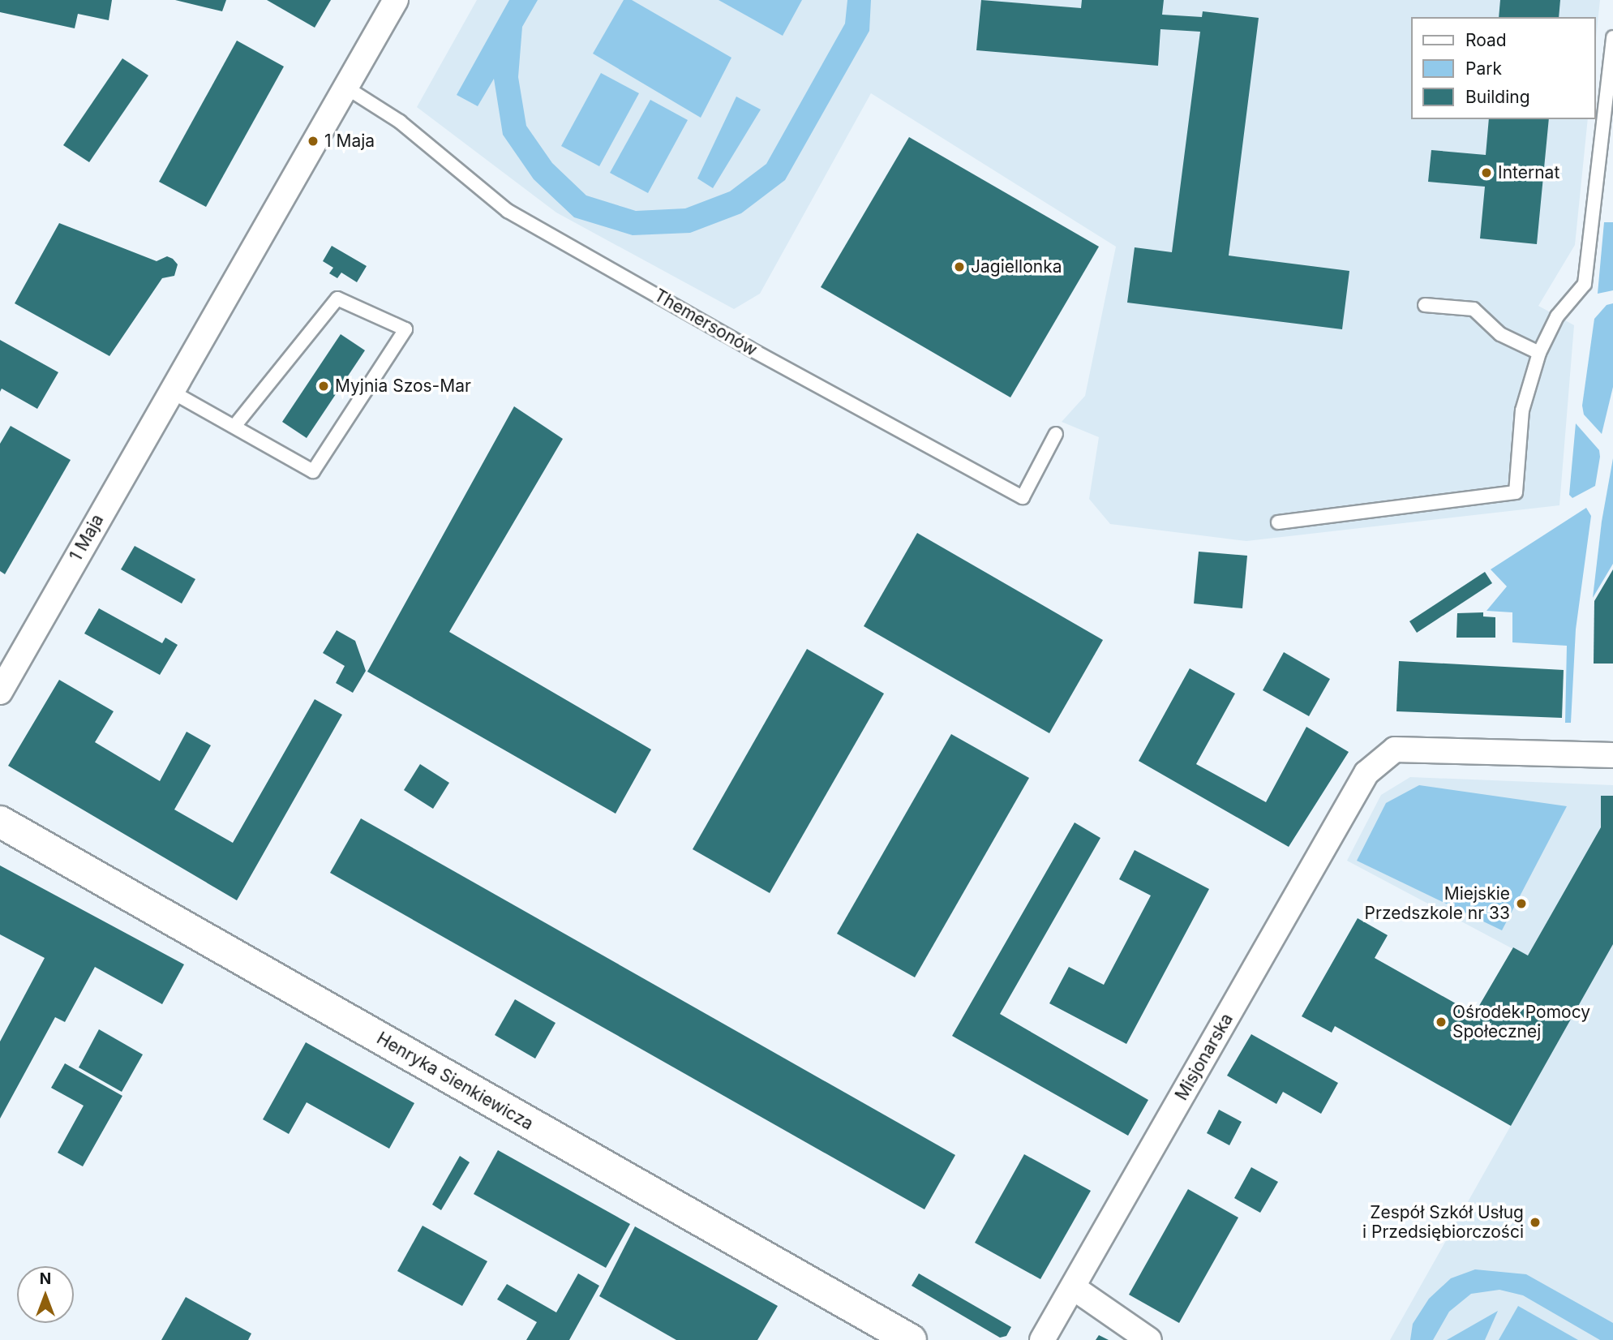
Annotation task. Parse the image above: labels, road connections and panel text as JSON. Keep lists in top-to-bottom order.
{
  "streets": {
    "street": ["1 Maja", "Misjonarska", "Henryka Sienkiewicza"],
    "lane": ["Themersonów"]
  },
  "crossings": [
    ["Themersonów", "1 Maja"]
  ],
  "places": [
    "1 Maja",
    "Internat",
    "Jagiellonka",
    "Myjnia Szos-Mar",
    "Miejskie Przedszkole nr 33",
    "Ośrodek Pomocy Społecznej",
    "Zespół Szkół Usług i Przedsiębiorczości"
  ],
  "legend": ["Road", "Park", "Building"],
  "north": "top"
}
